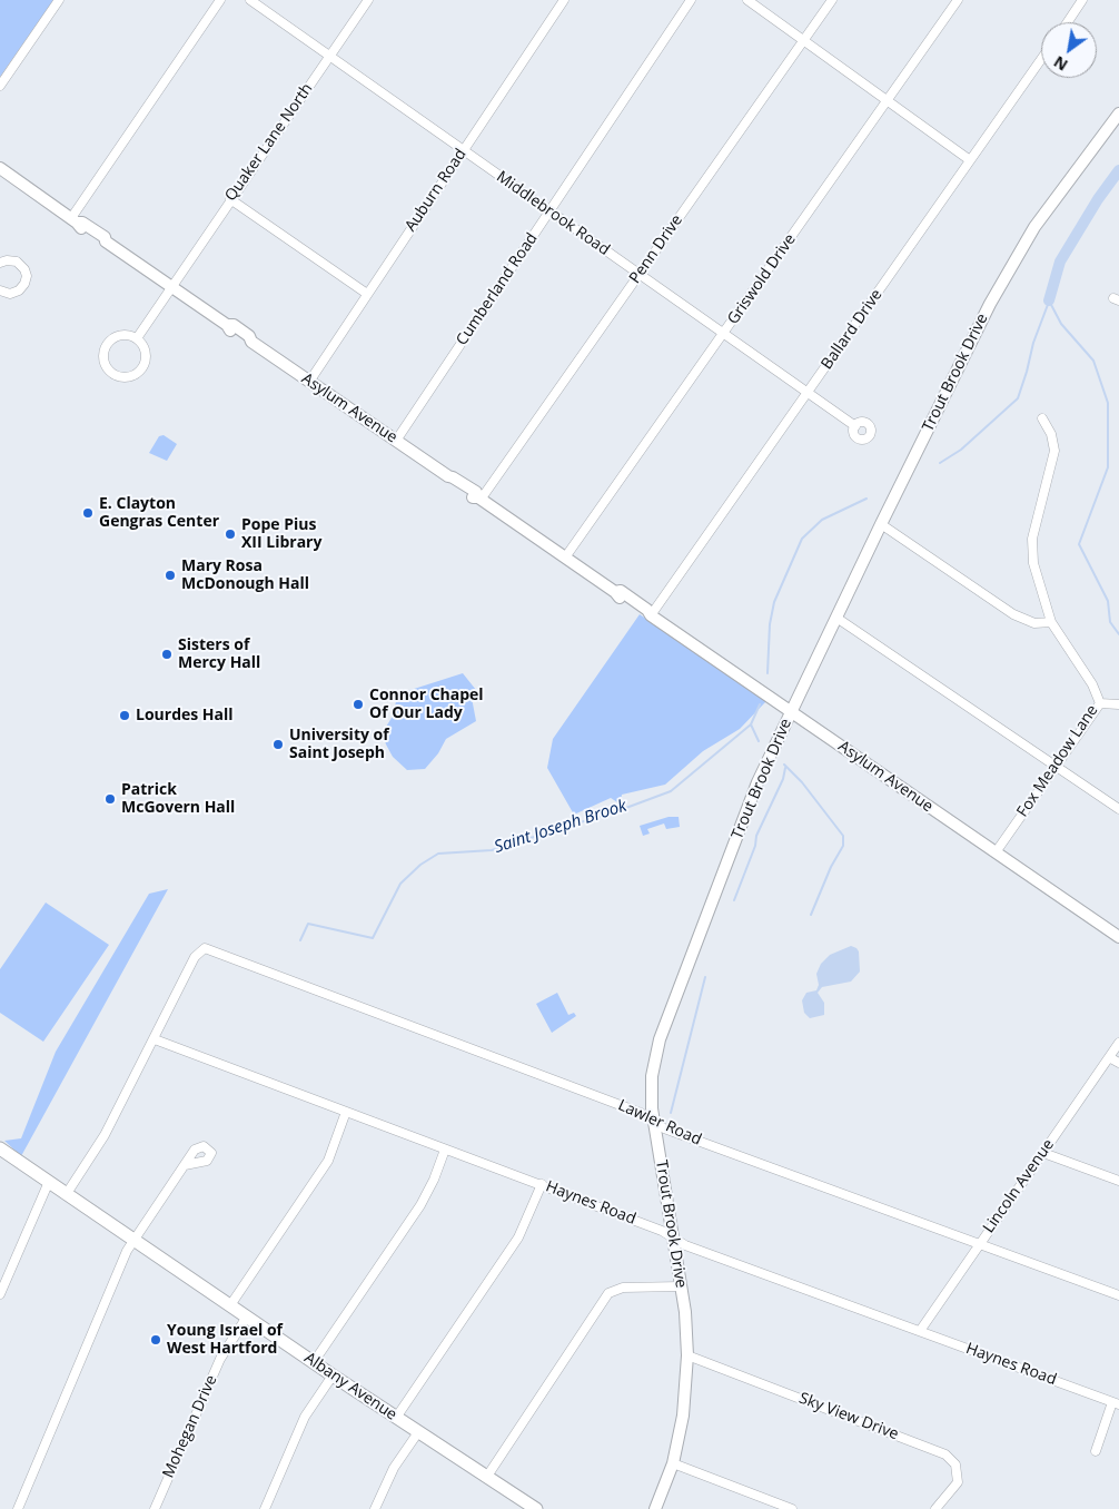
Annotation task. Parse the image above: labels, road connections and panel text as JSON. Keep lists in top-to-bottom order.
{
  "streets": {
    "highway": ["Albany Avenue"],
    "main road": ["Trout Brook Drive", "Asylum Avenue"],
    "street": [
      "Quaker Lane North",
      "Auburn Road",
      "Middlebrook Road",
      "Penn Drive",
      "Griswold Drive",
      "Cumberland Road",
      "Ballard Drive",
      "Fox Meadow Lane",
      "Lawler Road",
      "Lincoln Avenue",
      "Haynes Road",
      "Sky View Drive",
      "Mohegan Drive"
    ]
  },
  "crossings": [
    ["Quaker Lane North", "Middlebrook Road"],
    ["Quaker Lane North", "Asylum Avenue"],
    ["Auburn Road", "Middlebrook Road"],
    ["Auburn Road", "Asylum Avenue"],
    ["Middlebrook Road", "Penn Drive"],
    ["Middlebrook Road", "Griswold Drive"],
    ["Middlebrook Road", "Cumberland Road"],
    ["Middlebrook Road", "Ballard Drive"],
    ["Penn Drive", "Asylum Avenue"],
    ["Griswold Drive", "Asylum Avenue"],
    ["Cumberland Road", "Asylum Avenue"],
    ["Ballard Drive", "Asylum Avenue"],
    ["Trout Brook Drive", "Asylum Avenue"],
    ["Trout Brook Drive", "Lawler Road"],
    ["Trout Brook Drive", "Haynes Road"],
    ["Trout Brook Drive", "Sky View Drive"],
    ["Asylum Avenue", "Fox Meadow Lane"],
    ["Lawler Road", "Lincoln Avenue"],
    ["Lawler Road", "Haynes Road"],
    ["Lincoln Avenue", "Haynes Road"],
    ["Albany Avenue", "Mohegan Drive"]
  ],
  "water": ["Saint Joseph Brook"],
  "places": [
    "E. Clayton Gengras Center",
    "Pope Pius XII Library",
    "Mary Rosa McDonough Hall",
    "Sisters of Mercy Hall",
    "Connor Chapel Of Our Lady",
    "Lourdes Hall",
    "University of Saint Joseph",
    "Patrick McGovern Hall",
    "Young Israel of West Hartford"
  ],
  "north": "bottom left"
}
